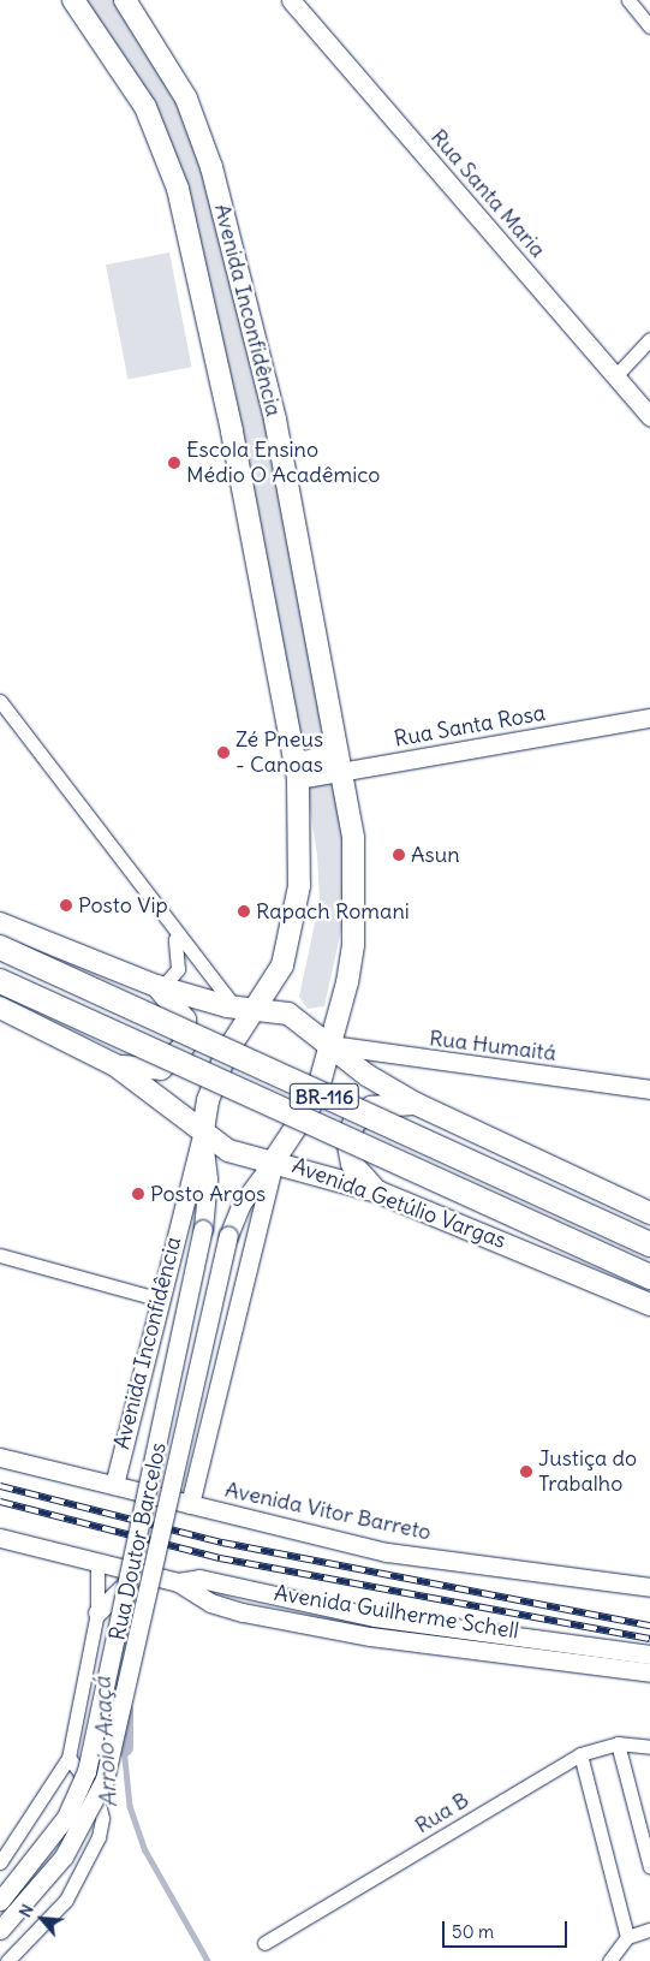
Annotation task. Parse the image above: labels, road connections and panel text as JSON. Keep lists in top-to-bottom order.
{
  "streets": {
    "highway": ["BR-116"],
    "main road": [
      "Rua Santa Maria",
      "Avenida Inconfidência",
      "Rua Santa Rosa",
      "Rua Humaitá",
      "Avenida Getúlio Vargas",
      "Avenida Vitor Barreto",
      "Rua Doutor Barcelos",
      "Avenida Guilherme Schell"
    ],
    "street": ["Rua B"]
  },
  "crossings": [
    ["Avenida Inconfidência", "Rua Santa Rosa"],
    ["Avenida Inconfidência", "Rua Humaitá"],
    ["Avenida Inconfidência", "Avenida Getúlio Vargas"],
    ["Avenida Inconfidência", "Avenida Vitor Barreto"],
    ["Avenida Inconfidência", "Rua Doutor Barcelos"]
  ],
  "water": ["Arroio Araçá"],
  "places": [
    "Escola Ensino Médio O Acadêmico",
    "Zé Pneus - Canoas",
    "Asun",
    "Posto Vip",
    "Rapach Romani",
    "Posto Argos",
    "Justiça do Trabalho"
  ],
  "scale_bar": "50 m",
  "north": "top left"
}
